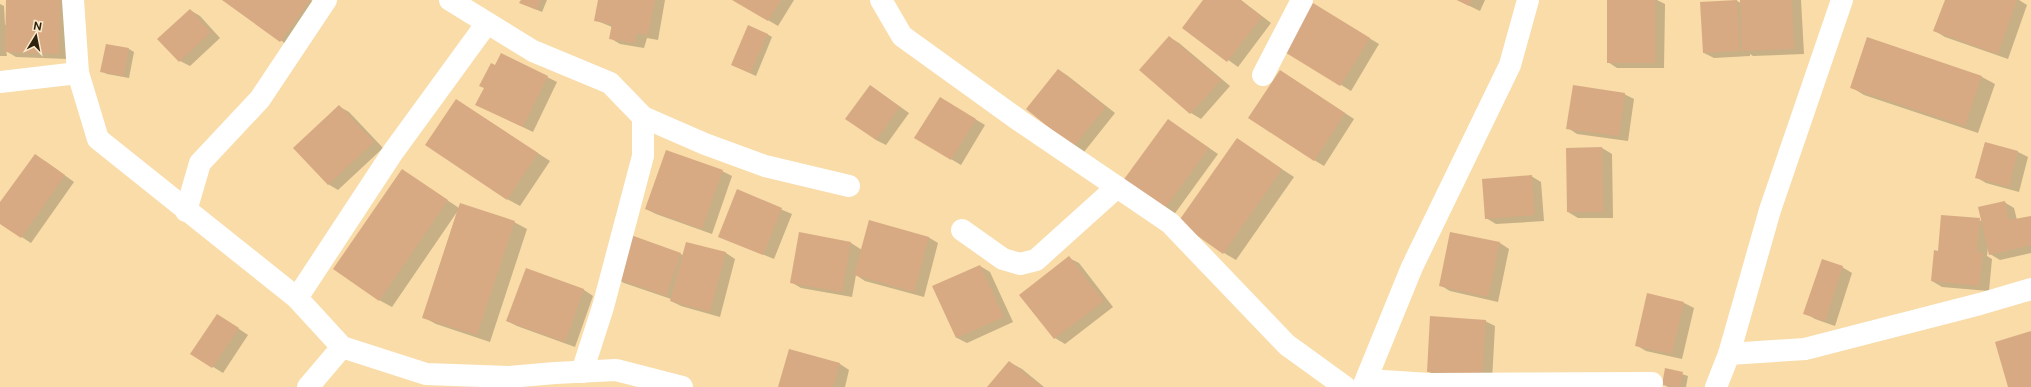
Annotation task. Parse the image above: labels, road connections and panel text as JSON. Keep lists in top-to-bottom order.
{
  "north": "top"
}
